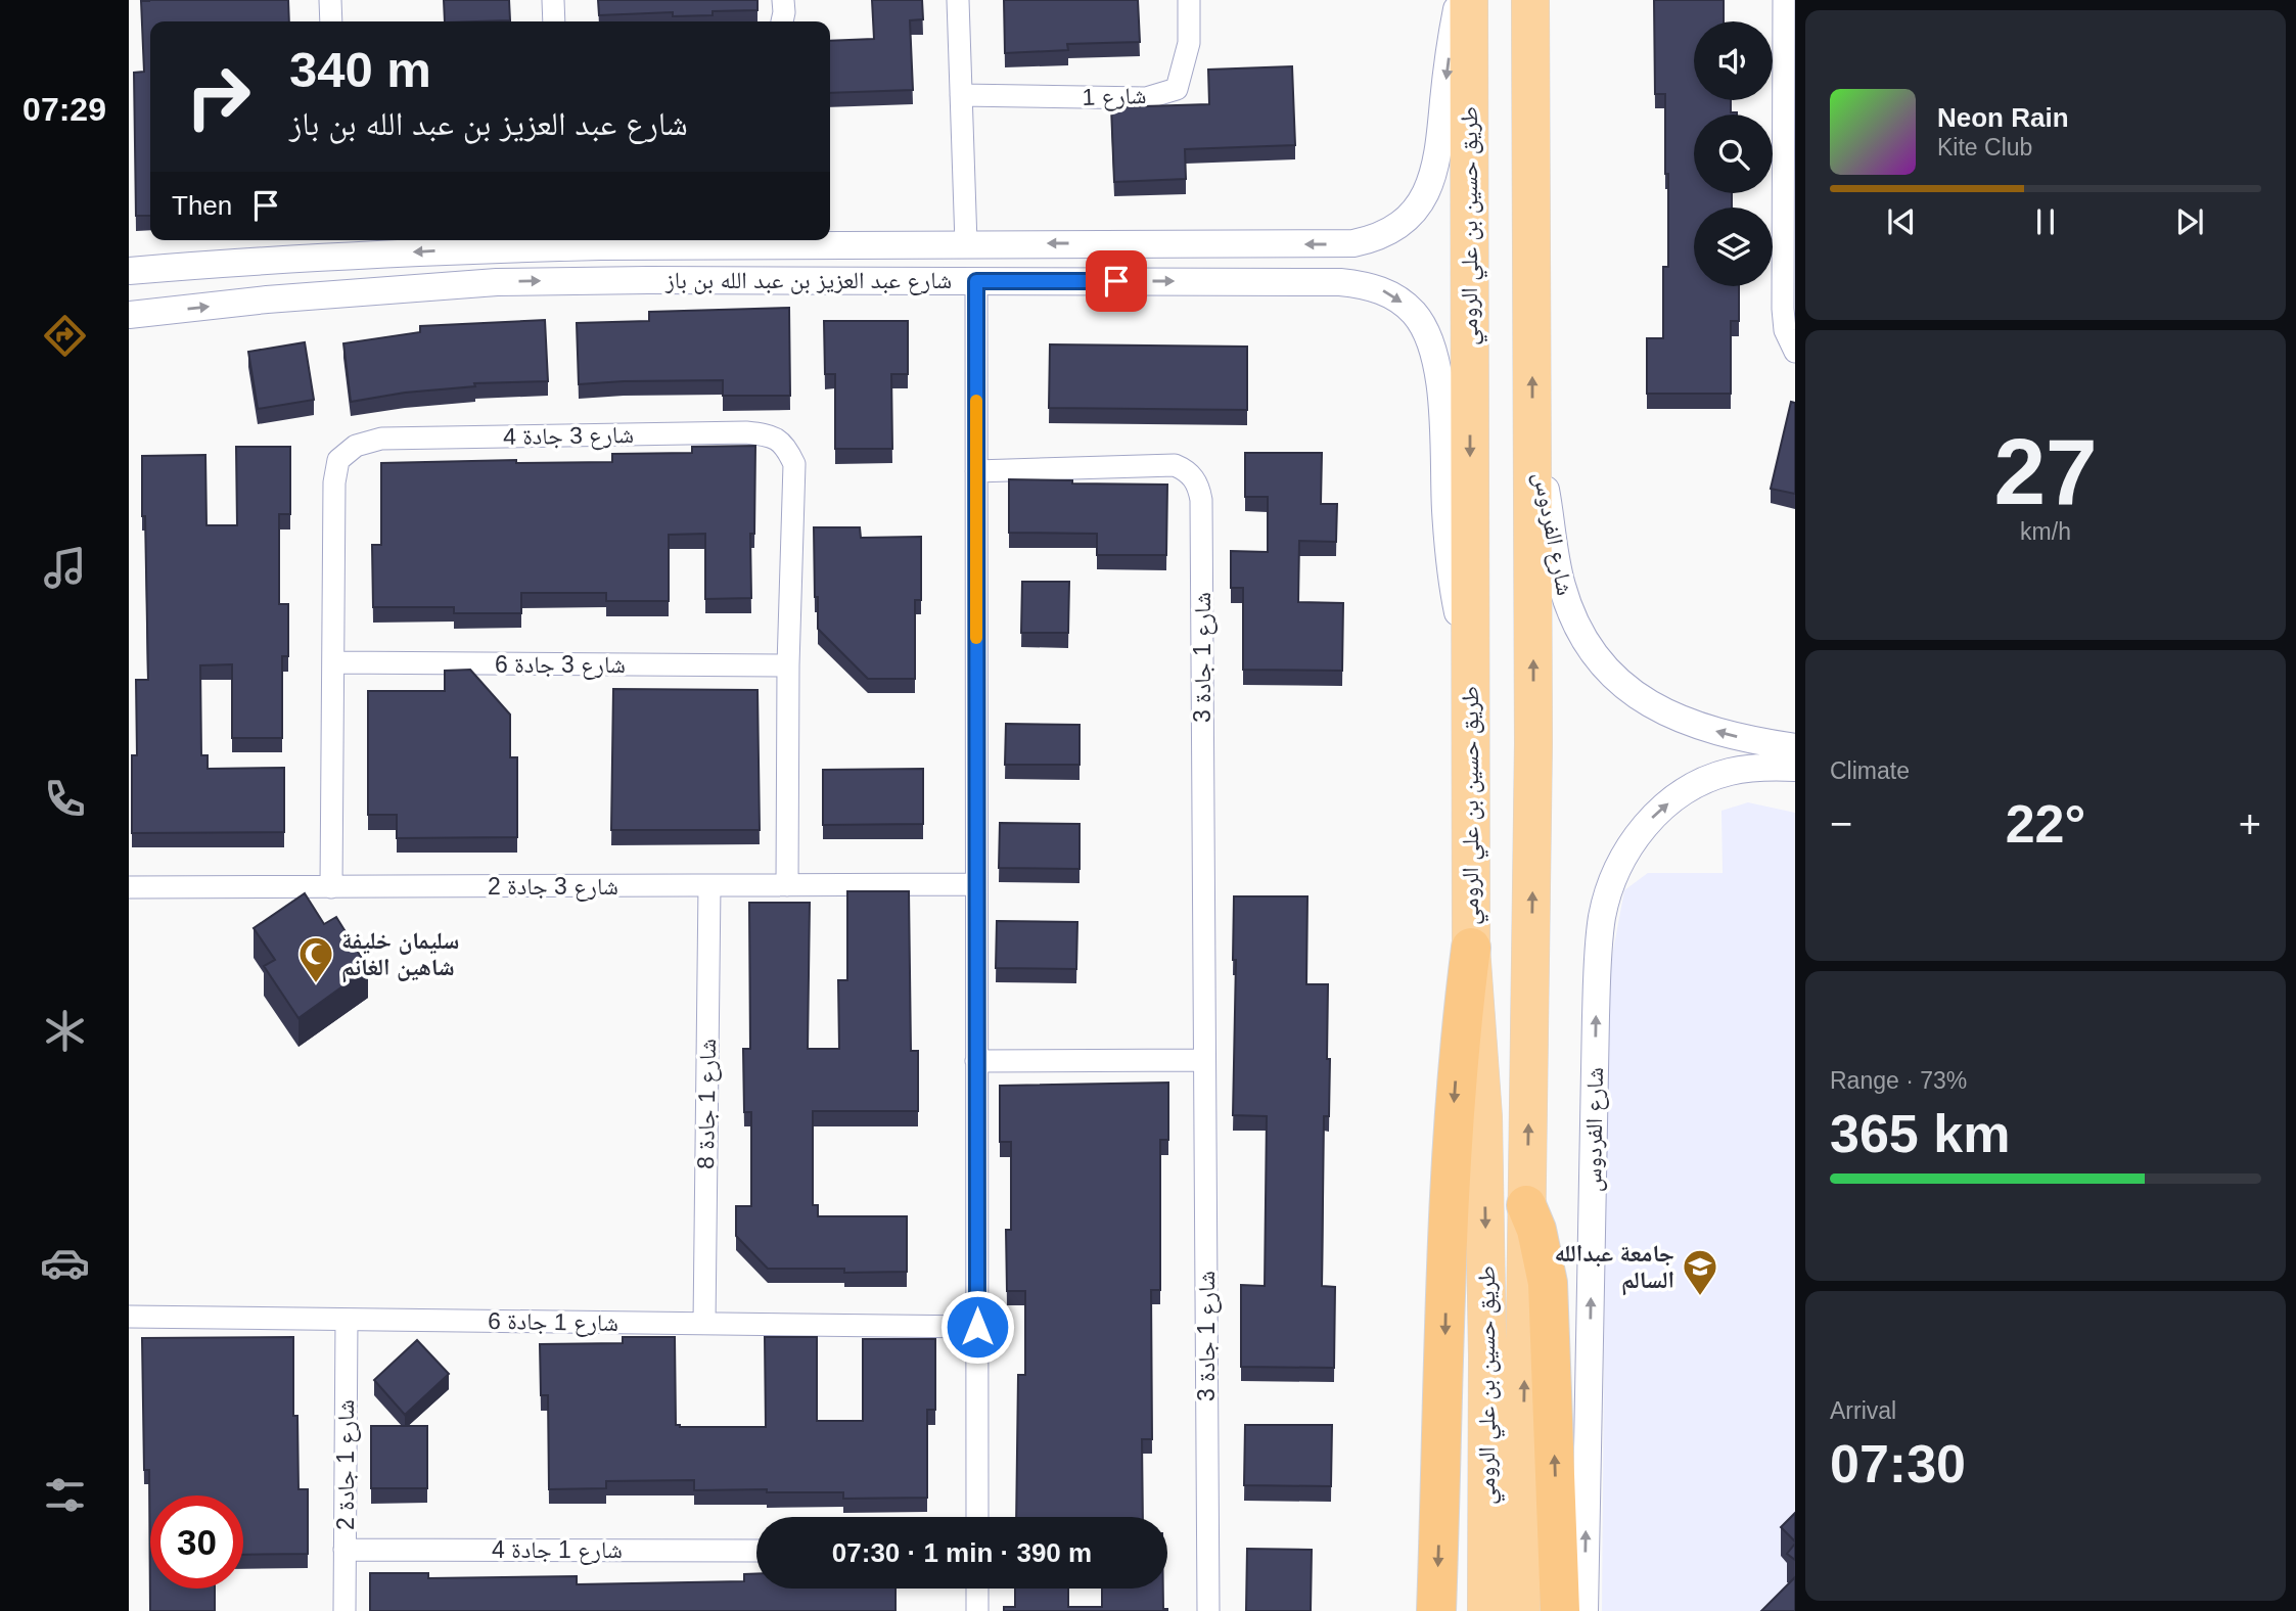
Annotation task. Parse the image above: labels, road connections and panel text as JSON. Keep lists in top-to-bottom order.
{
  "streets": {
    "highway": ["طريق حسين بن علي الرومي"],
    "street": [
      "شارع 1",
      "شارع عبد العزيز بن عبد الله بن باز",
      "شارع 3 جادة 4",
      "شارع الفردوس",
      "شارع 1 جادة 3",
      "شارع 3 جادة 6",
      "شارع 3 جادة 2",
      "شارع 1 جادة 8",
      "شارع 1 جادة 6",
      "شارع 1 جادة 2",
      "شارع 1 جادة 4"
    ]
  },
  "crossings": [
    ["طريق حسين بن علي الرومي", "شارع عبد العزيز بن عبد الله بن باز"],
    ["طريق حسين بن علي الرومي", "شارع الفردوس"],
    ["شارع 3 جادة 4", "شارع 3 جادة 6"],
    ["شارع 3 جادة 4", "شارع 3 جادة 2"],
    ["شارع 3 جادة 2", "شارع 1 جادة 8"],
    ["شارع 1 جادة 8", "شارع 1 جادة 6"],
    ["شارع 1 جادة 6", "شارع 1 جادة 2"],
    ["شارع 1 جادة 2", "شارع 1 جادة 4"]
  ],
  "one_way": ["شارع الفردوس"],
  "places": {
    "mosque": ["سليمان خليفة شاهين الغانم"],
    "school or university": ["جامعة عبدالله السالم"]
  },
  "page": {
    "tabs": "07:29",
    "turn": ["340 m", "شارع عبد العزيز بن عبد الله بن باز"],
    "song": ["Neon Rain", "Kite Club"],
    "then": "Then",
    "tile": [
      ["27", "km/h"],
      "Climate",
      ["Range · 73%", "365 km"],
      ["Arrival", "07:30"]
    ],
    "heat": ["−", "22°", "+"],
    "limit": "30",
    "trip": "07:30 · 1 min · 390 m"
  }
}
